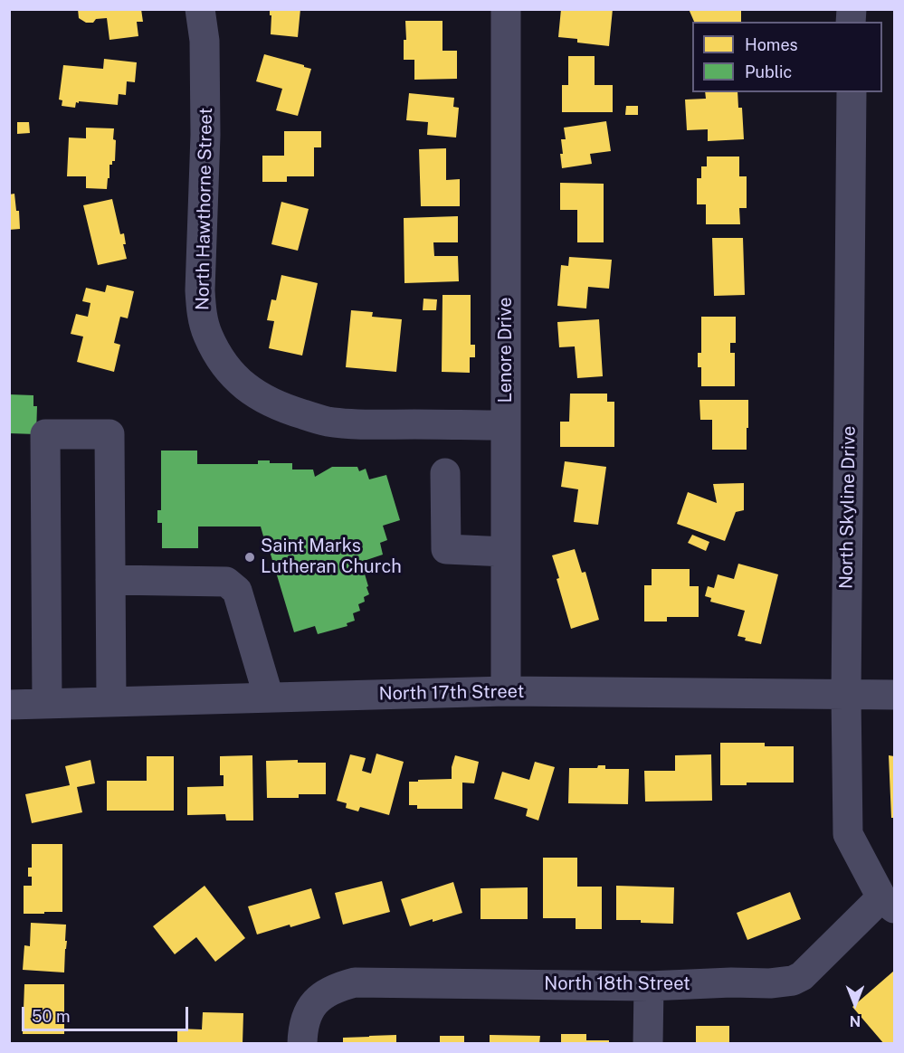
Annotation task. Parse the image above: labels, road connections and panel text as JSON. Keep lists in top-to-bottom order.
{
  "streets": {
    "street": [
      "North Hawthorne Street",
      "Lenore Drive",
      "North Skyline Drive",
      "North 17th Street",
      "North 18th Street"
    ]
  },
  "crossings": [
    ["North Hawthorne Street", "Lenore Drive"],
    ["Lenore Drive", "North 17th Street"],
    ["North Skyline Drive", "North 17th Street"],
    ["North Skyline Drive", "North 18th Street"]
  ],
  "places": ["Saint Marks Lutheran Church"],
  "legend": ["Homes", "Public"],
  "scale_bar": "50 m",
  "north": "bottom"
}
